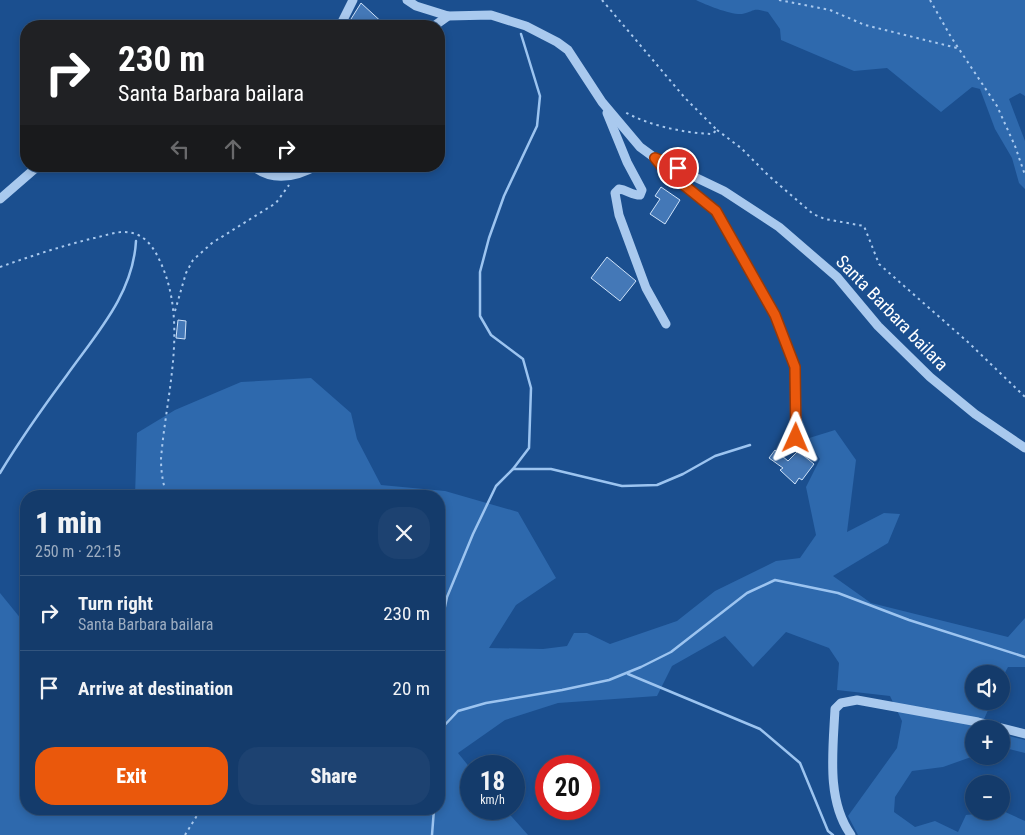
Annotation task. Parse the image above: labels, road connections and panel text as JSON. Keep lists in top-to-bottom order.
{
  "streets": {
    "street": ["Santa Barbara bailara"]
  },
  "page": {
    "turn": ["230 m", "Santa Barbara bailara"],
    "heading": ["1 min", "250 m · 22:15"],
    "list": [
      {
        "name": "Turn right",
        "note": "Santa Barbara bailara",
        "value": "230 m"
      },
      {
        "name": "Arrive at destination",
        "value": "20 m"
      }
    ],
    "map_buttons": ["+", "−"],
    "buttons": ["Exit", "Share"],
    "speed": "18 km/h",
    "limit": "20"
  }
}
